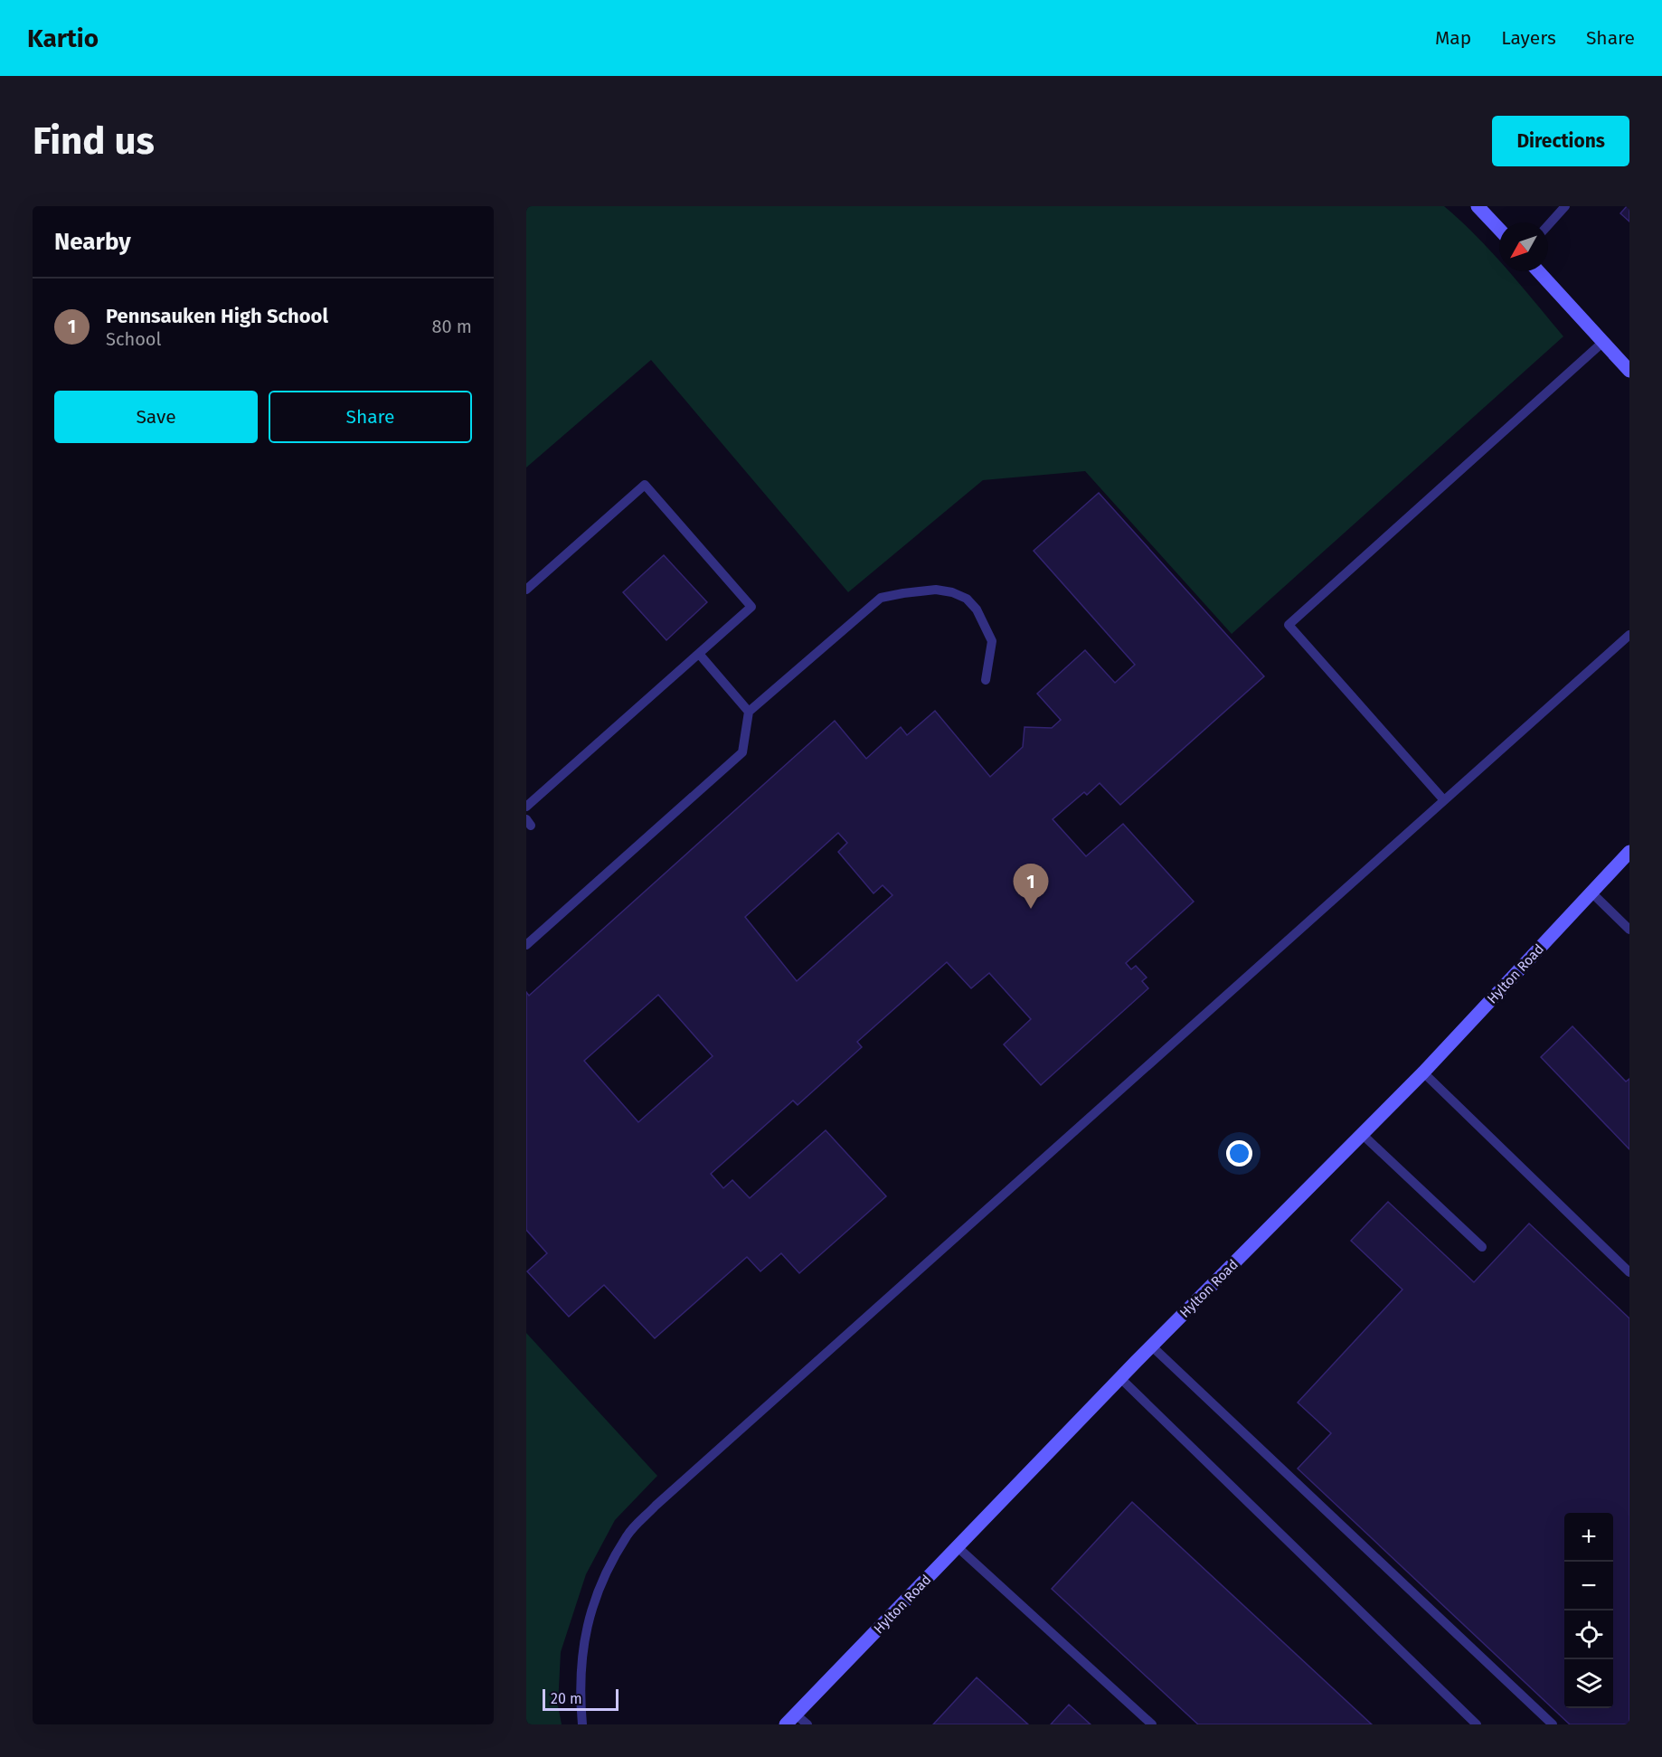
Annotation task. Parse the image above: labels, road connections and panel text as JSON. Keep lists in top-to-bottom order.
{
  "streets": {
    "street": ["Hylton Road"]
  },
  "scale_bar": "20 m",
  "north": "bottom left",
  "page": {
    "header": "Kartio",
    "nav": ["Map", "Layers", "Share"],
    "buttons": [
      "Directions",
      ["Save", "Share"]
    ],
    "title": "Find us",
    "heading": "Nearby",
    "list": [
      {
        "mark": "1",
        "name": "Pennsauken High School",
        "note": "School",
        "value": "80 m"
      }
    ],
    "pins": "1",
    "map_buttons": ["+", "−"],
    "scale": "20 m"
  }
}
